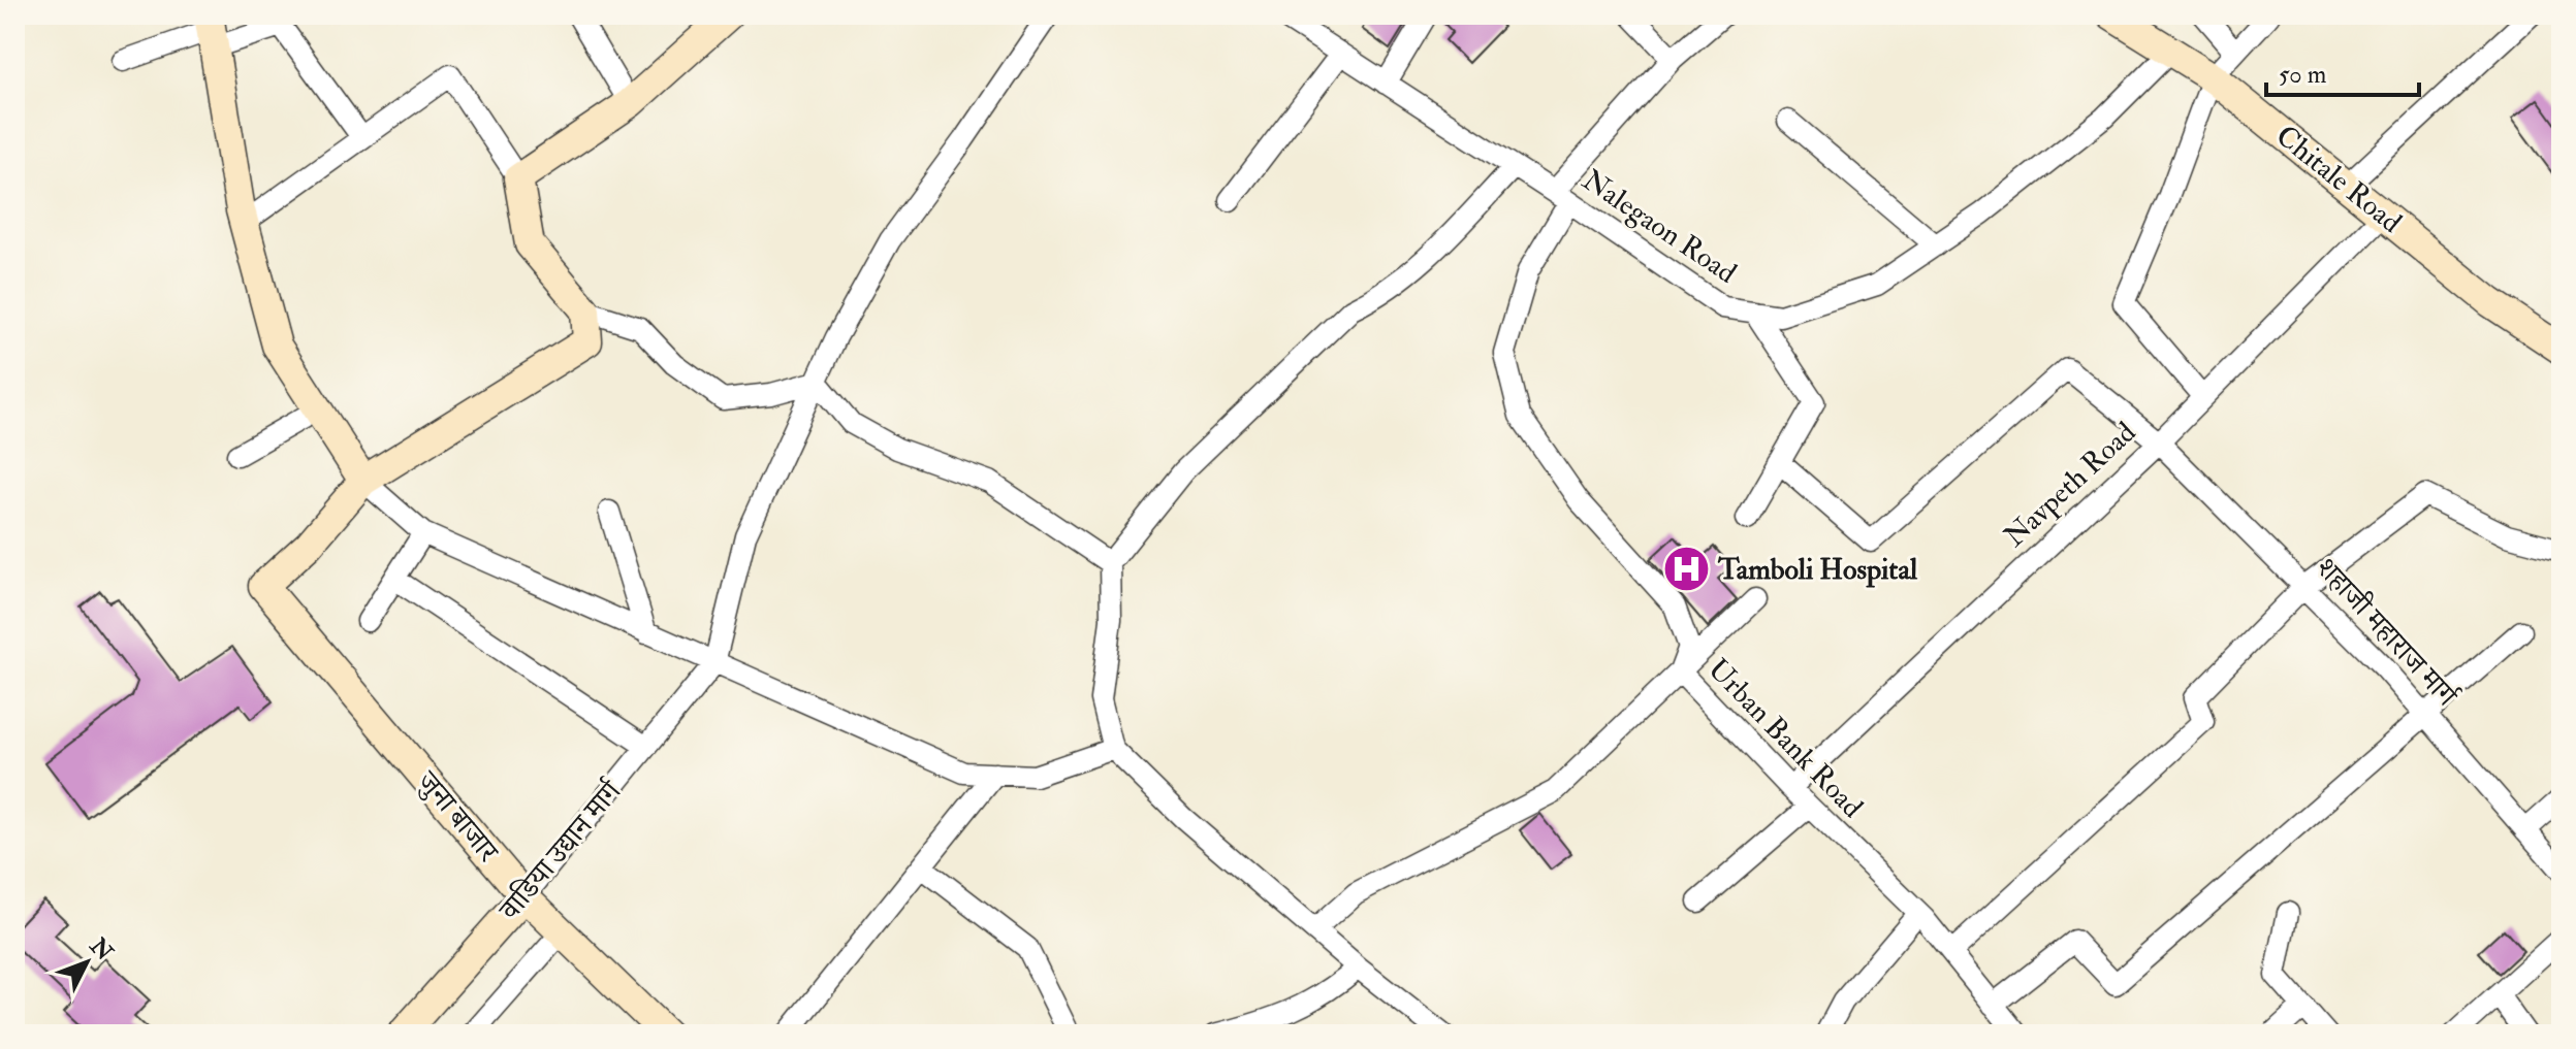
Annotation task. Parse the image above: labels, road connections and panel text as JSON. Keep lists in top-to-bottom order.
{
  "streets": {
    "street": [
      "Chitale Road",
      "Nalegaon Road",
      "Navpeth Road",
      "शहाजी महाराज मार्ग",
      "Urban Bank Road",
      "जुना बाजार",
      "वाडिया उद्यान मार्ग"
    ]
  },
  "crossings": [
    ["Chitale Road", "Nalegaon Road"],
    ["Chitale Road", "Navpeth Road"],
    ["Nalegaon Road", "Urban Bank Road"],
    ["Navpeth Road", "शहाजी महाराज मार्ग"],
    ["Navpeth Road", "Urban Bank Road"],
    ["जुना बाजार", "वाडिया उद्यान मार्ग"]
  ],
  "places": {
    "hospital": ["Tamboli Hospital"]
  },
  "scale_bar": "50 m",
  "north": "top right"
}
